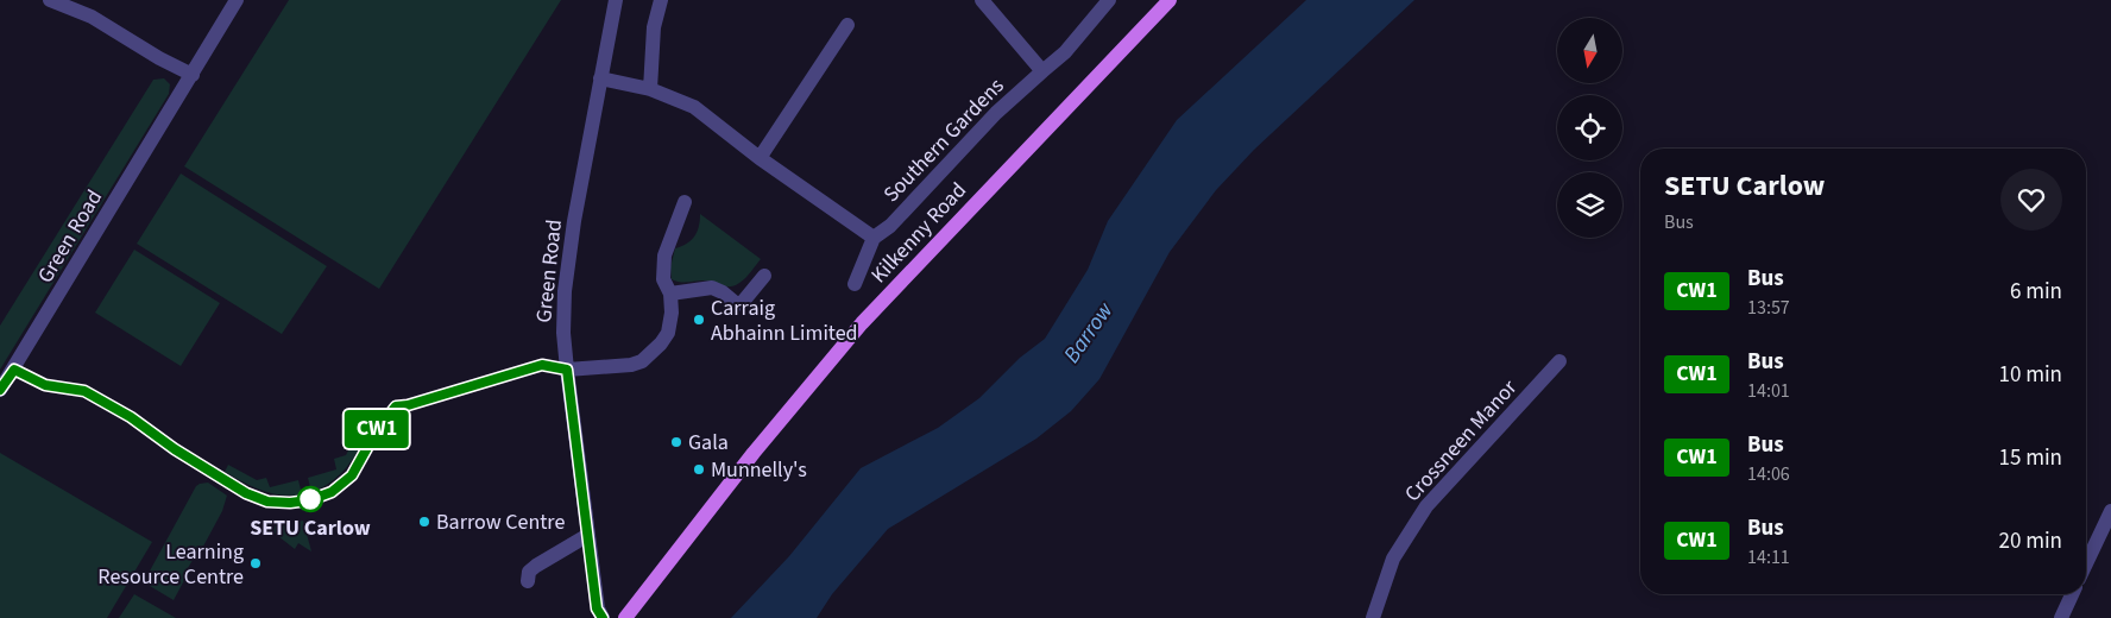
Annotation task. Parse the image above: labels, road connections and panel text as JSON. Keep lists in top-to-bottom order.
{
  "streets": {
    "main road": ["Kilkenny Road"],
    "street": ["Southern Gardens", "Green Road", "Crossneen Manor"]
  },
  "water": ["Barrow"],
  "places": [
    "Carraig Abhainn Limited",
    "Gala",
    "Munnelly's",
    "SETU Carlow",
    "Barrow Centre",
    "Learning Resource Centre"
  ],
  "lines": ["bus line CW1"],
  "north": "bottom",
  "page": {
    "on_map": "CW1",
    "heading": ["SETU Carlow", "Bus"],
    "list": [
      {
        "mark": "CW1",
        "name": "Bus",
        "note": "13:57",
        "value": "6 min"
      },
      {
        "mark": "CW1",
        "name": "Bus",
        "note": "14:01",
        "value": "10 min"
      },
      {
        "mark": "CW1",
        "name": "Bus",
        "note": "14:06",
        "value": "15 min"
      },
      {
        "mark": "CW1",
        "name": "Bus",
        "note": "14:11",
        "value": "20 min"
      }
    ]
  }
}
